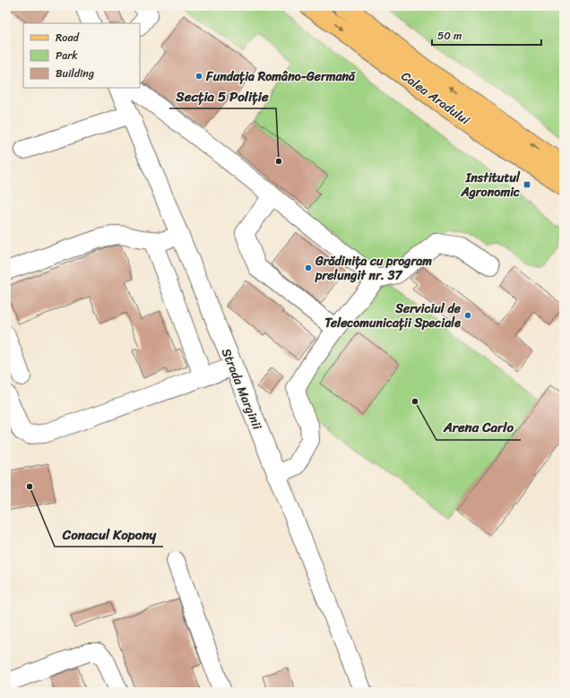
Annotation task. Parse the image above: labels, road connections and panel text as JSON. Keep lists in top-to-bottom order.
{
  "streets": {
    "main road": ["Calea Aradului"],
    "street": ["Strada Marginii"]
  },
  "places": {
    "other": [
      "Fundația Româno-Germană",
      "Secția 5 Poliție",
      "Grădinița cu program prelungit nr. 37",
      "Serviciul de Telecomunicații Speciale",
      "Arena Carlo",
      "Conacul Kopony"
    ],
    "transit": ["Institutul Agronomic"]
  },
  "legend": ["Road", "Park", "Building"],
  "scale_bar": "50 m"
}
